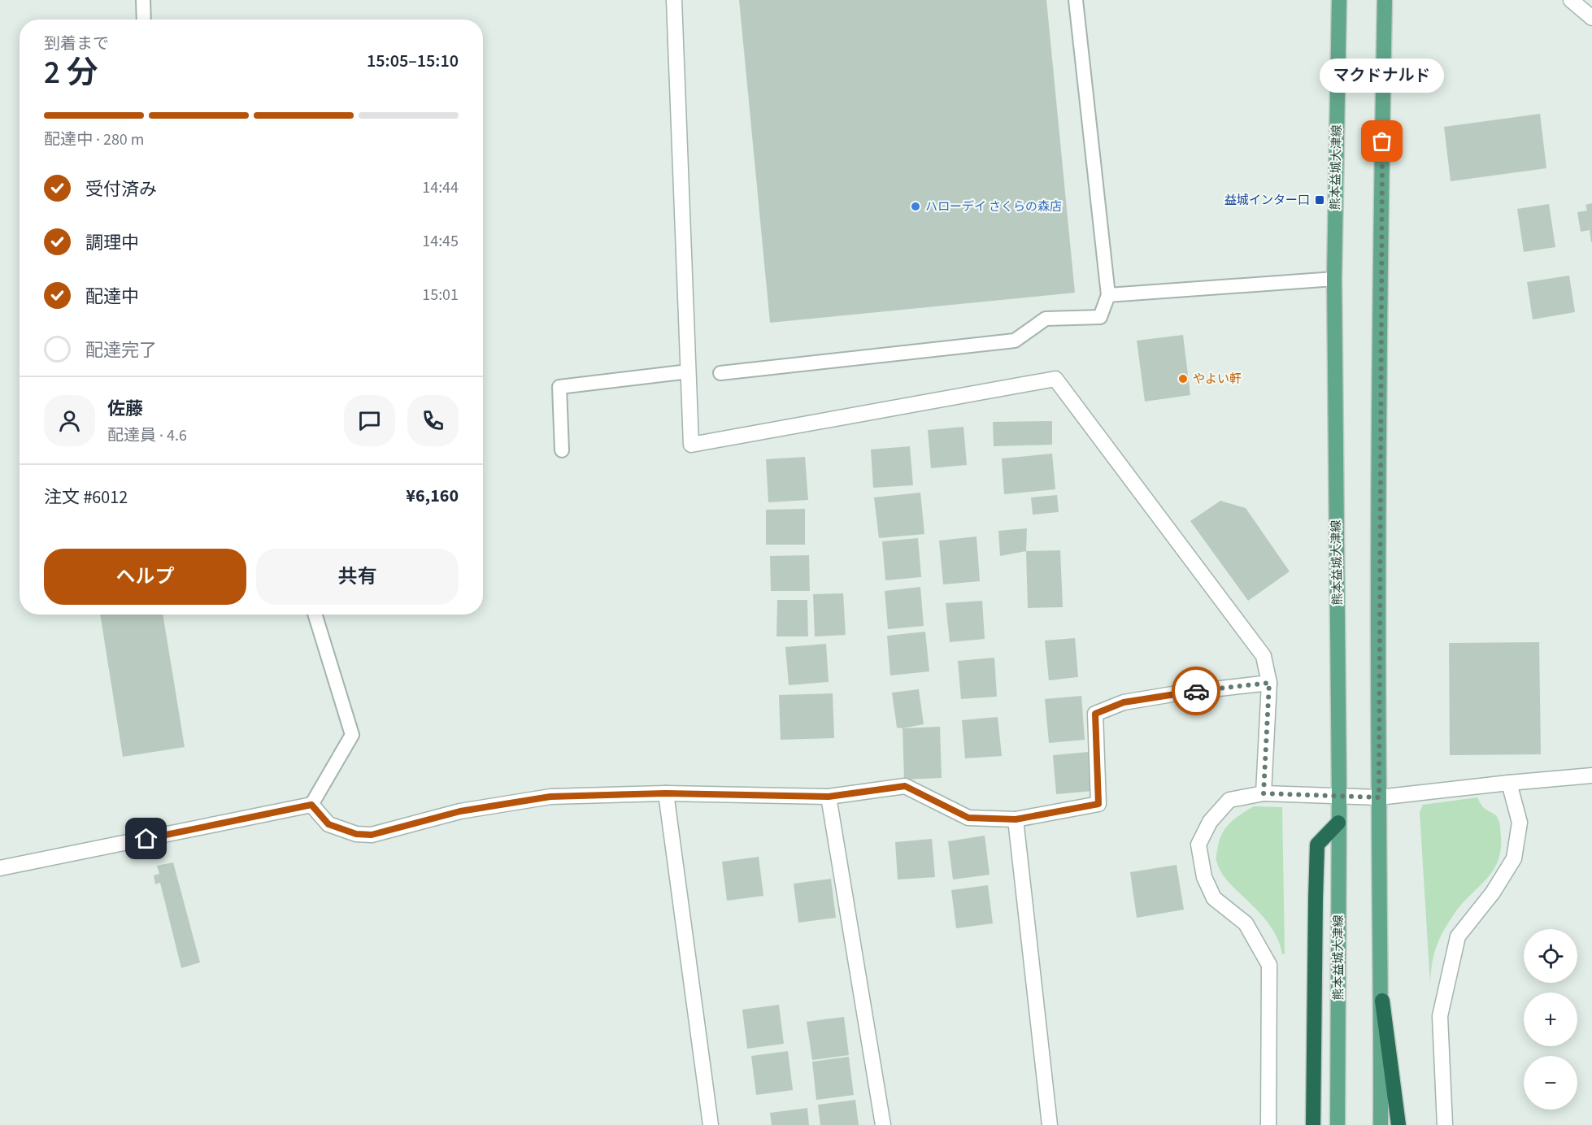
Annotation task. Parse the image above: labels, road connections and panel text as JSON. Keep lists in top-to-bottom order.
{
  "streets": {
    "main road": ["熊本益城大津線"]
  },
  "places": {
    "other": ["マクドナルド", "ハローデイ さくらの森店", "やよい軒"],
    "transit": ["益城インター口"]
  },
  "page": {
    "heading": ["2 分", "到着まで", "15:05–15:10"],
    "panel": [
      "佐藤",
      "配達員 · 4.6",
      "注文 #6012",
      "¥6,160"
    ],
    "bubble": "マクドナルド",
    "bar": "配達中 · 280 m",
    "list": [
      ["受付済み", "14:44"],
      ["調理中", "14:45"],
      ["配達中", "15:01"],
      "配達完了"
    ],
    "buttons": ["ヘルプ", "共有"],
    "map_buttons": ["+", "−"]
  }
}
